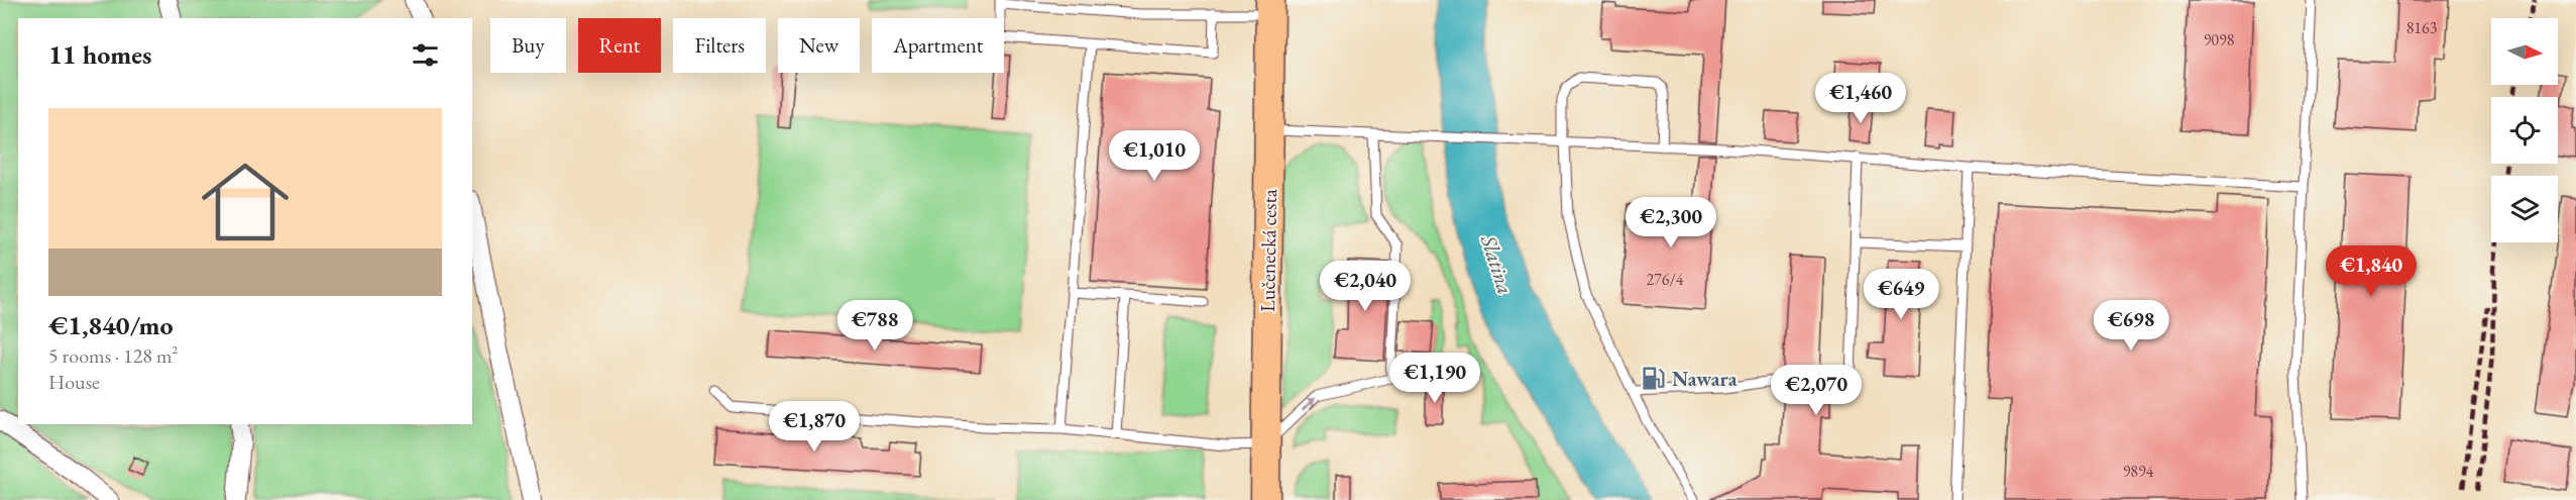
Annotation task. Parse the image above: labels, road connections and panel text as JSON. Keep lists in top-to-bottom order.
{
  "streets": {
    "main road": ["Lučenecká cesta"]
  },
  "water": ["Slatina"],
  "places": {
    "fuel station": ["Nawara"]
  },
  "house_numbers": [
    "8163",
    "9098",
    "276/4",
    "9894"
  ],
  "north": "right",
  "page": {
    "chip": [
      "Buy",
      "Rent",
      "Filters",
      "New",
      "Apartment"
    ],
    "heading": "11 homes",
    "price": [
      "€1,460",
      "€1,010",
      "€2,300",
      "€1,840",
      "€2,040",
      "€649",
      "€788",
      "€698",
      "€1,190",
      "€2,070",
      "€1,870"
    ],
    "list": [
      {
        "name": "€1,840/mo",
        "note": "5 rooms · 128 m² · House"
      }
    ]
  }
}
